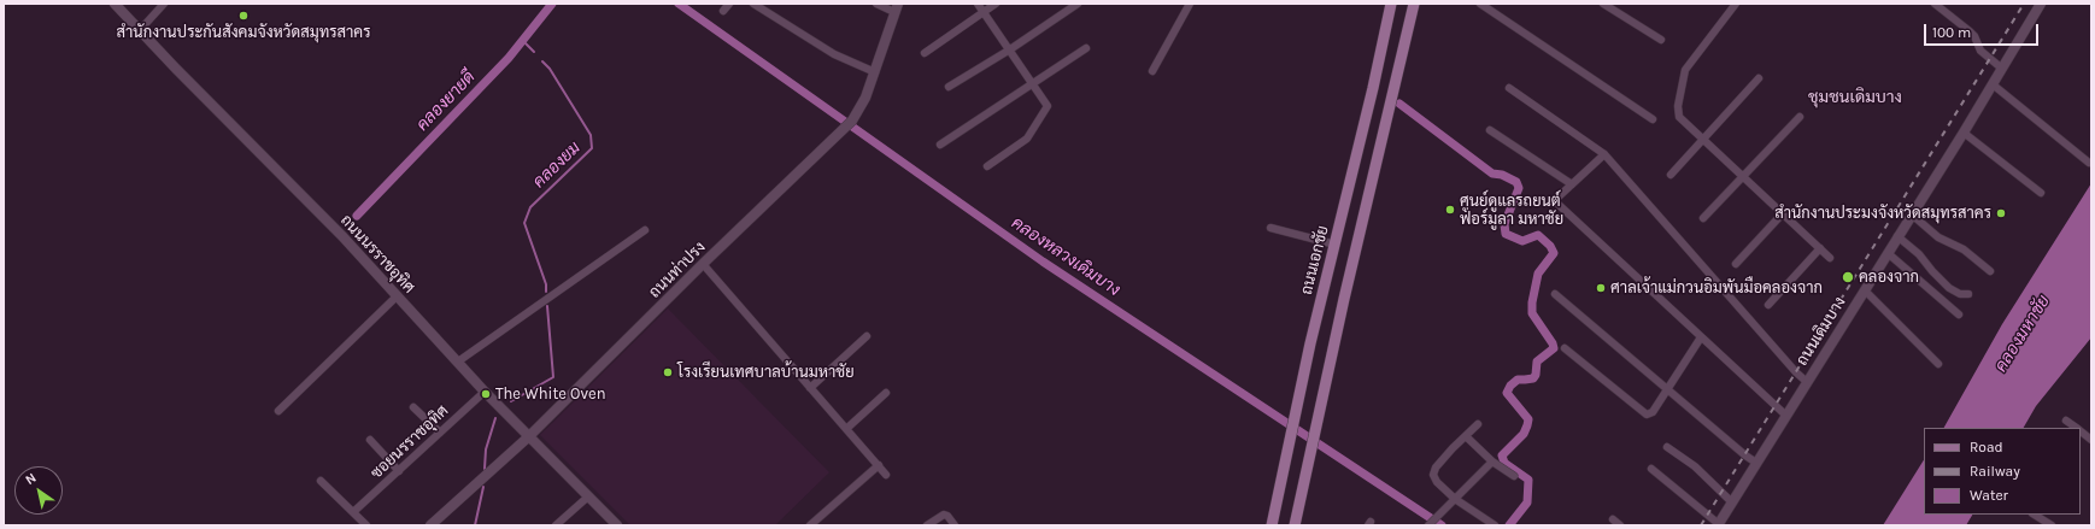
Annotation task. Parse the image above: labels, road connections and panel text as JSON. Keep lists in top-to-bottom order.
{
  "streets": {
    "main road": ["ถนนเอกชัย"],
    "street": [
      "ถนนนรราชอุทิศ",
      "ถนนท่าปรง",
      "ถนนเดิมบาง",
      "ซอยนรราชอุทิศ"
    ]
  },
  "crossings": [
    ["ถนนนรราชอุทิศ", "ถนนท่าปรง"],
    ["ถนนนรราชอุทิศ", "ซอยนรราชอุทิศ"]
  ],
  "districts": ["ชุมชนเดิมบาง"],
  "water": [
    "คลองยายดี",
    "คลองยม",
    "คลองหลวงเดิมบาง",
    "คลองมหาชัย"
  ],
  "places": [
    "สำนักงานประกันสังคมจังหวัดสมุทรสาคร",
    "ศูนย์ดูแลรถยนต์ ฟอร์มูลา มหาชัย",
    "สำนักงานประมงจังหวัดสมุทรสาคร",
    "คลองจาก",
    "ศาลเจ้าแม่กวนอิมพันมือคลองจาก",
    "โรงเรียนเทศบาลบ้านมหาชัย",
    "The White Oven"
  ],
  "legend": ["Road", "Railway", "Water"],
  "scale_bar": "100 m",
  "north": "top left"
}
